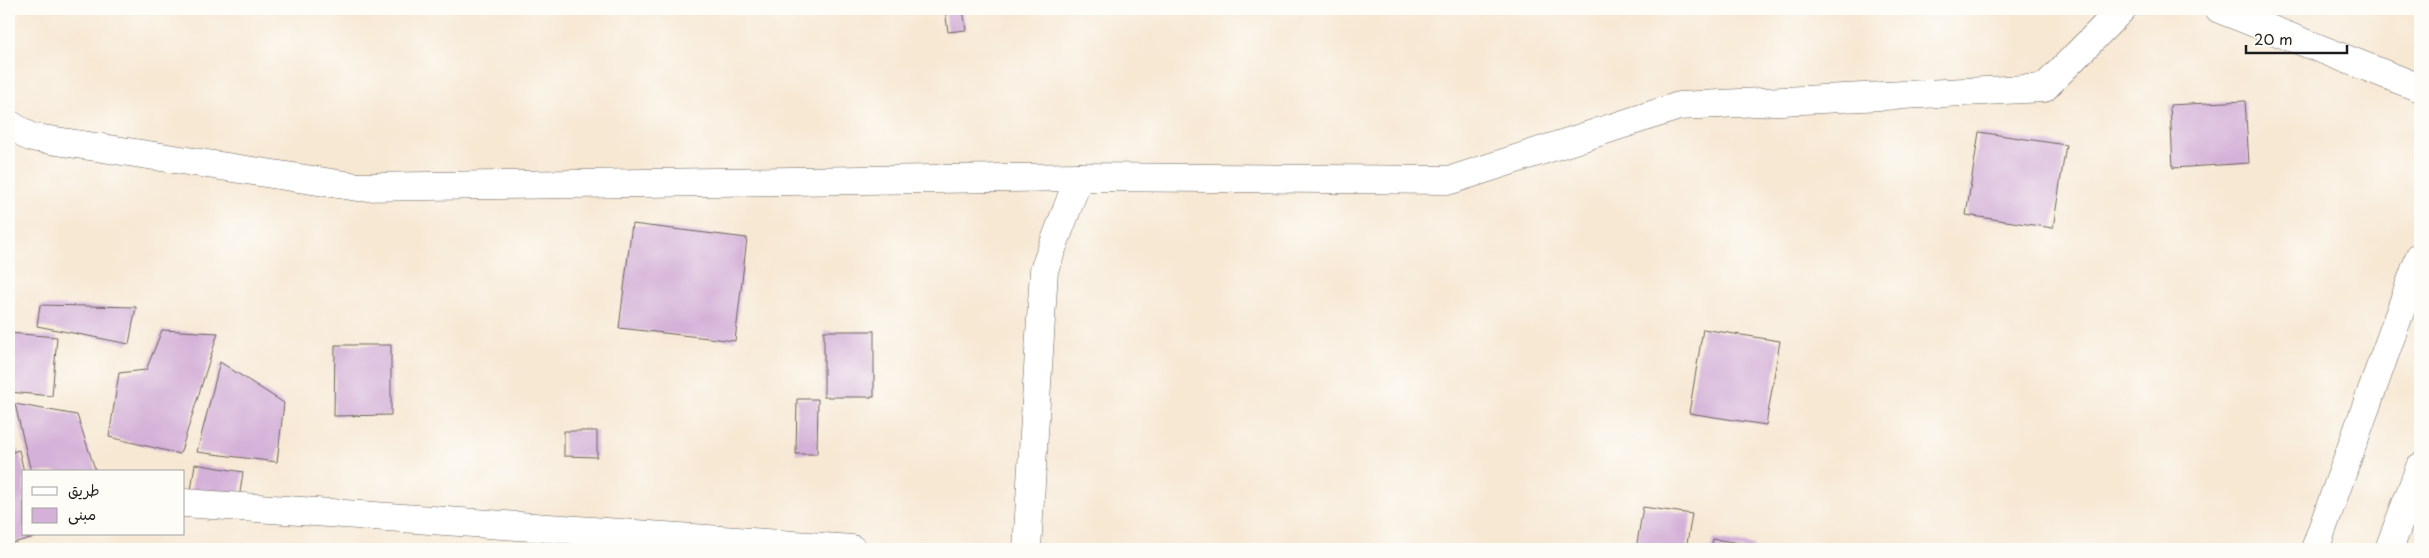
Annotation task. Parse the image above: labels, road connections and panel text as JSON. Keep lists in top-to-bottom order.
{
  "legend": ["طريق", "مبنى"],
  "scale_bar": "20 m"
}
